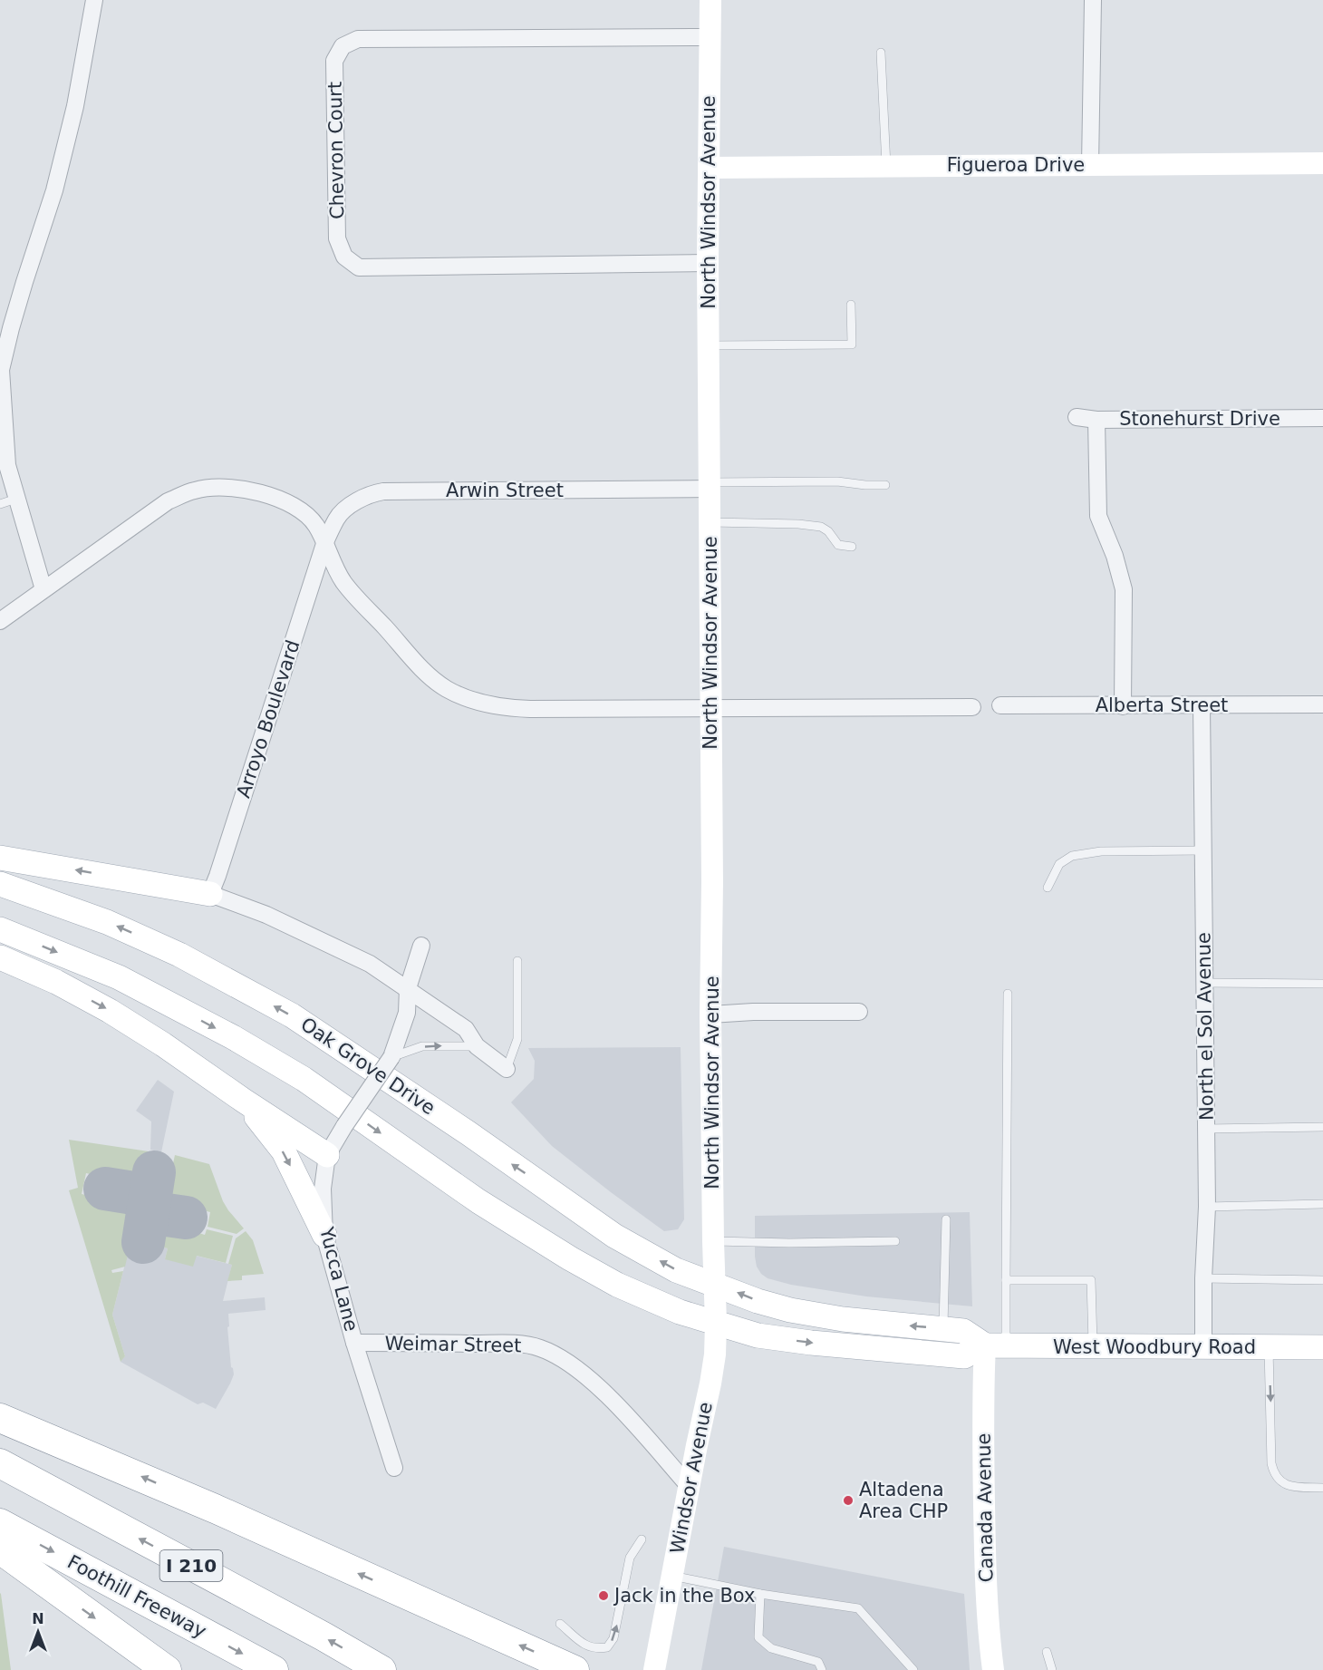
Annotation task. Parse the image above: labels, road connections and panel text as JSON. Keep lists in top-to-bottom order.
{
  "streets": {
    "highway": ["I 210", "Foothill Freeway"],
    "main road": ["Oak Grove Drive", "West Woodbury Road"],
    "street": [
      "Chevron Court",
      "Figueroa Drive",
      "North Windsor Avenue",
      "Stonehurst Drive",
      "Arwin Street",
      "Alberta Street",
      "Arroyo Boulevard",
      "North el Sol Avenue",
      "Yucca Lane",
      "Weimar Street",
      "Windsor Avenue",
      "Canada Avenue"
    ]
  },
  "crossings": [
    ["Chevron Court", "North Windsor Avenue"],
    ["Figueroa Drive", "North Windsor Avenue"],
    ["North Windsor Avenue", "Arwin Street"],
    ["North Windsor Avenue", "Oak Grove Drive"],
    ["North Windsor Avenue", "Windsor Avenue"],
    ["Arwin Street", "Arroyo Boulevard"],
    ["Alberta Street", "North el Sol Avenue"],
    ["North el Sol Avenue", "West Woodbury Road"],
    ["Oak Grove Drive", "Yucca Lane"],
    ["Oak Grove Drive", "Windsor Avenue"],
    ["Yucca Lane", "Weimar Street"],
    ["Weimar Street", "Windsor Avenue"],
    ["West Woodbury Road", "Windsor Avenue"],
    ["West Woodbury Road", "Canada Avenue"]
  ],
  "places": ["Altadena Area CHP", "Jack in the Box"],
  "north": "top"
}
